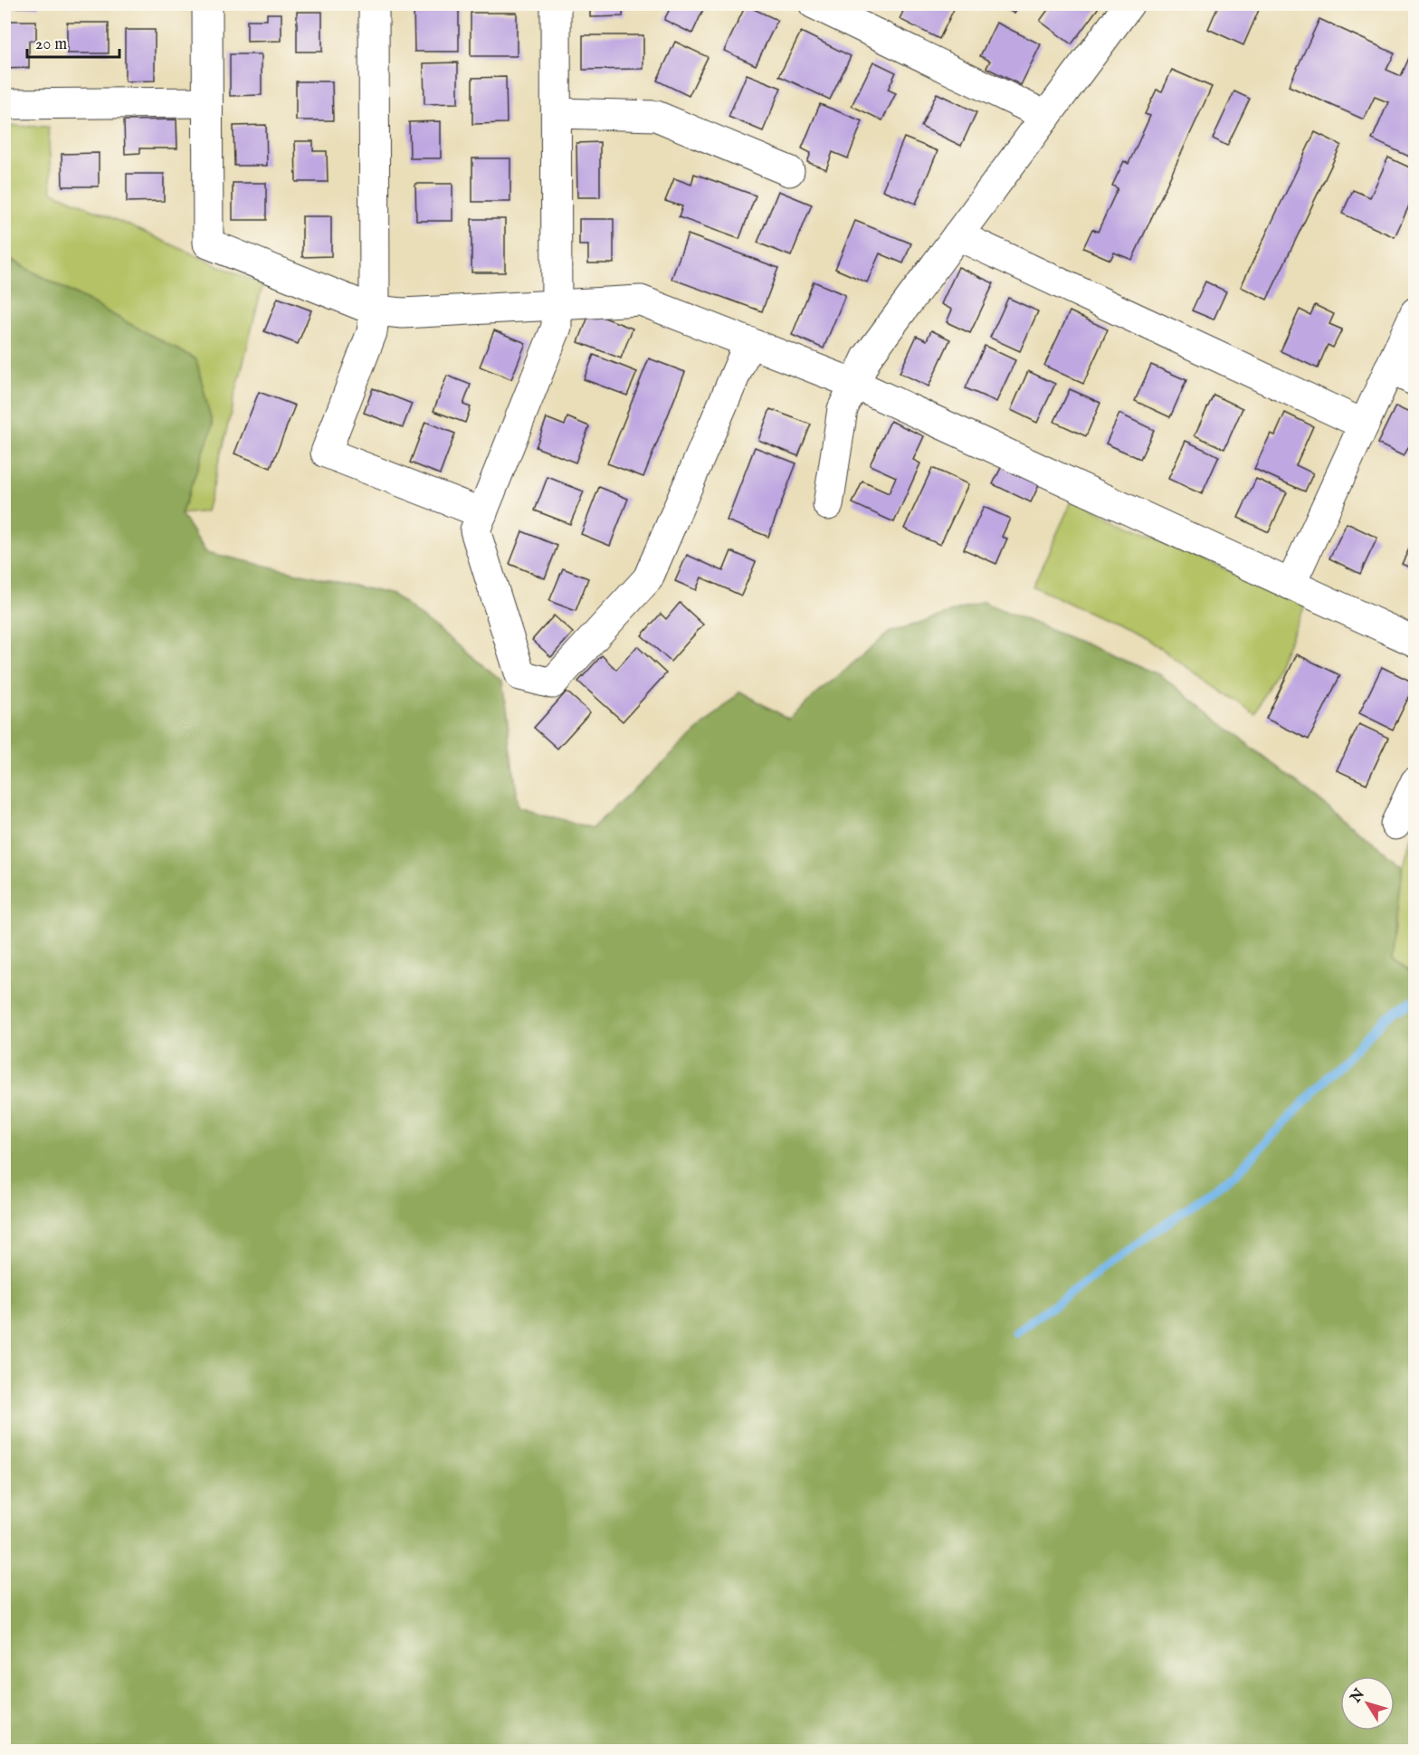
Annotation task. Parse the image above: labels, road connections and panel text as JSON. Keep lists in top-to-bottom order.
{
  "scale_bar": "20 m",
  "north": "top left"
}
